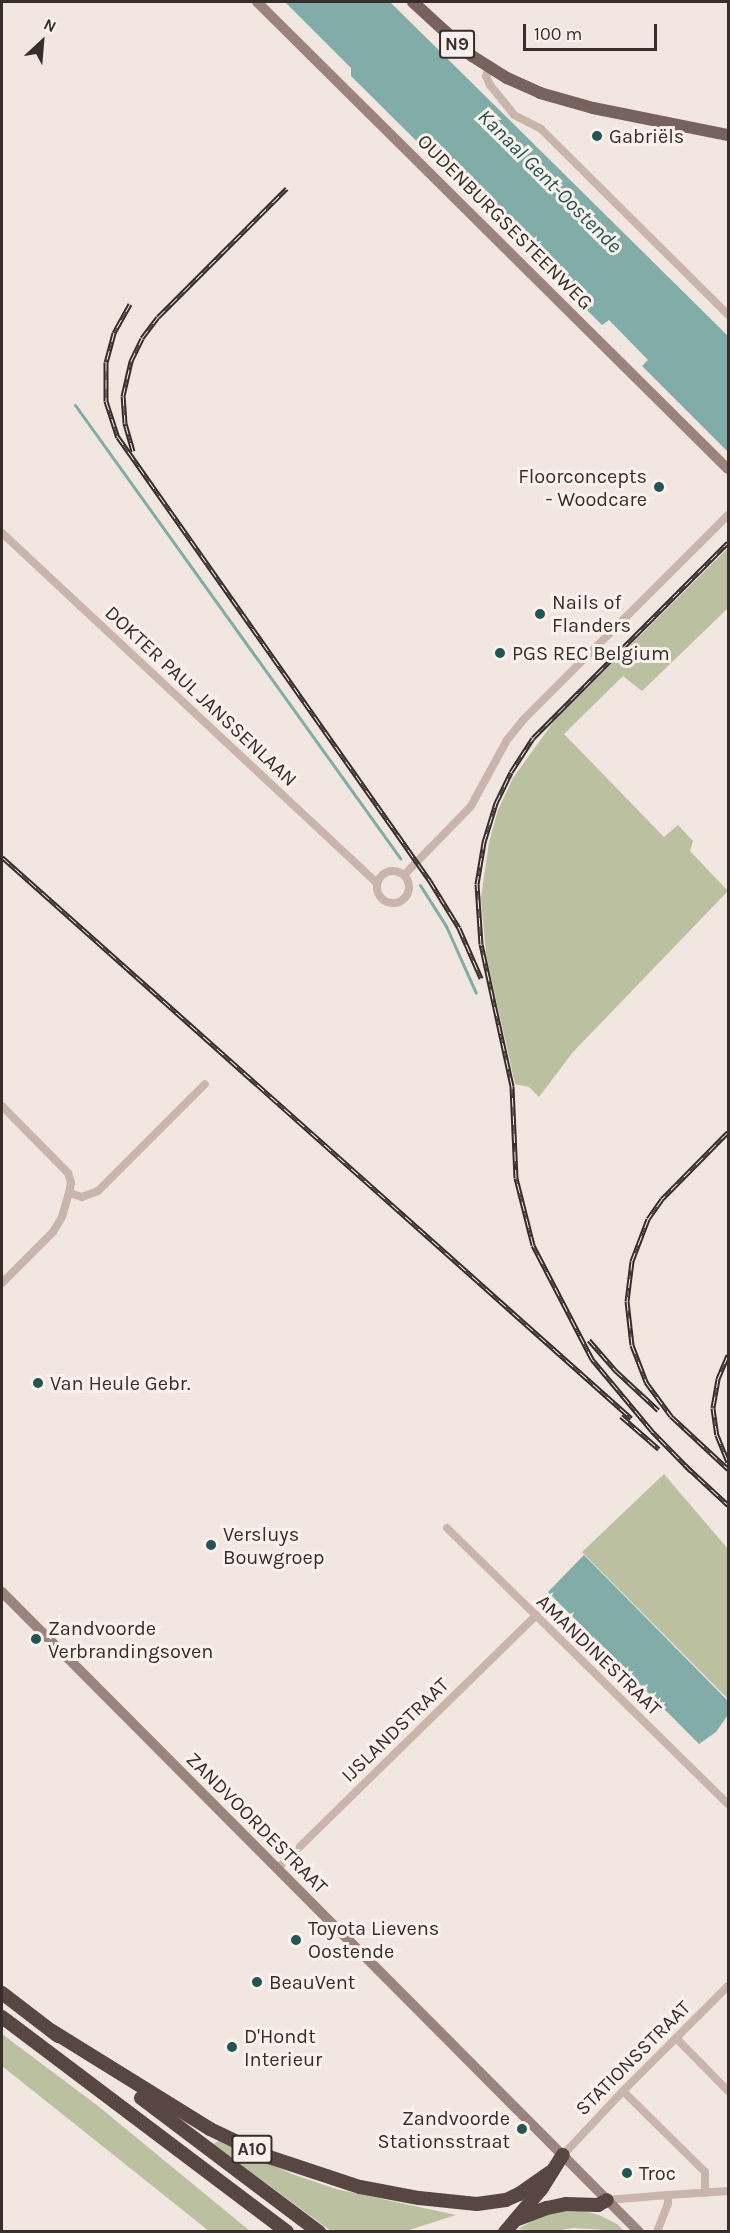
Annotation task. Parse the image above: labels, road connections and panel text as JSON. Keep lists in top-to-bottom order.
{
  "streets": {
    "highway": ["A10"],
    "main road": ["N9", "OUDENBURGSESTEENWEG", "ZANDVOORDESTRAAT"],
    "street": [
      "DOKTER PAUL JANSSENLAAN",
      "AMANDINESTRAAT",
      "IJSLANDSTRAAT",
      "STATIONSSTRAAT"
    ]
  },
  "crossings": [
    ["AMANDINESTRAAT", "IJSLANDSTRAAT"],
    ["IJSLANDSTRAAT", "ZANDVOORDESTRAAT"],
    ["ZANDVOORDESTRAAT", "STATIONSSTRAAT"],
    ["ZANDVOORDESTRAAT", "A10"],
    ["STATIONSSTRAAT", "A10"]
  ],
  "water": ["Kanaal Gent-Oostende"],
  "places": [
    "Gabriëls",
    "Floorconcepts - Woodcare",
    "Nails of Flanders",
    "PGS REC Belgium",
    "Van Heule Gebr.",
    "Versluys Bouwgroep",
    "Zandvoorde Verbrandingsoven",
    "Toyota Lievens Oostende",
    "BeauVent",
    "D'Hondt Interieur",
    "Zandvoorde Stationsstraat",
    "Troc"
  ],
  "scale_bar": "100 m",
  "north": "top right"
}
